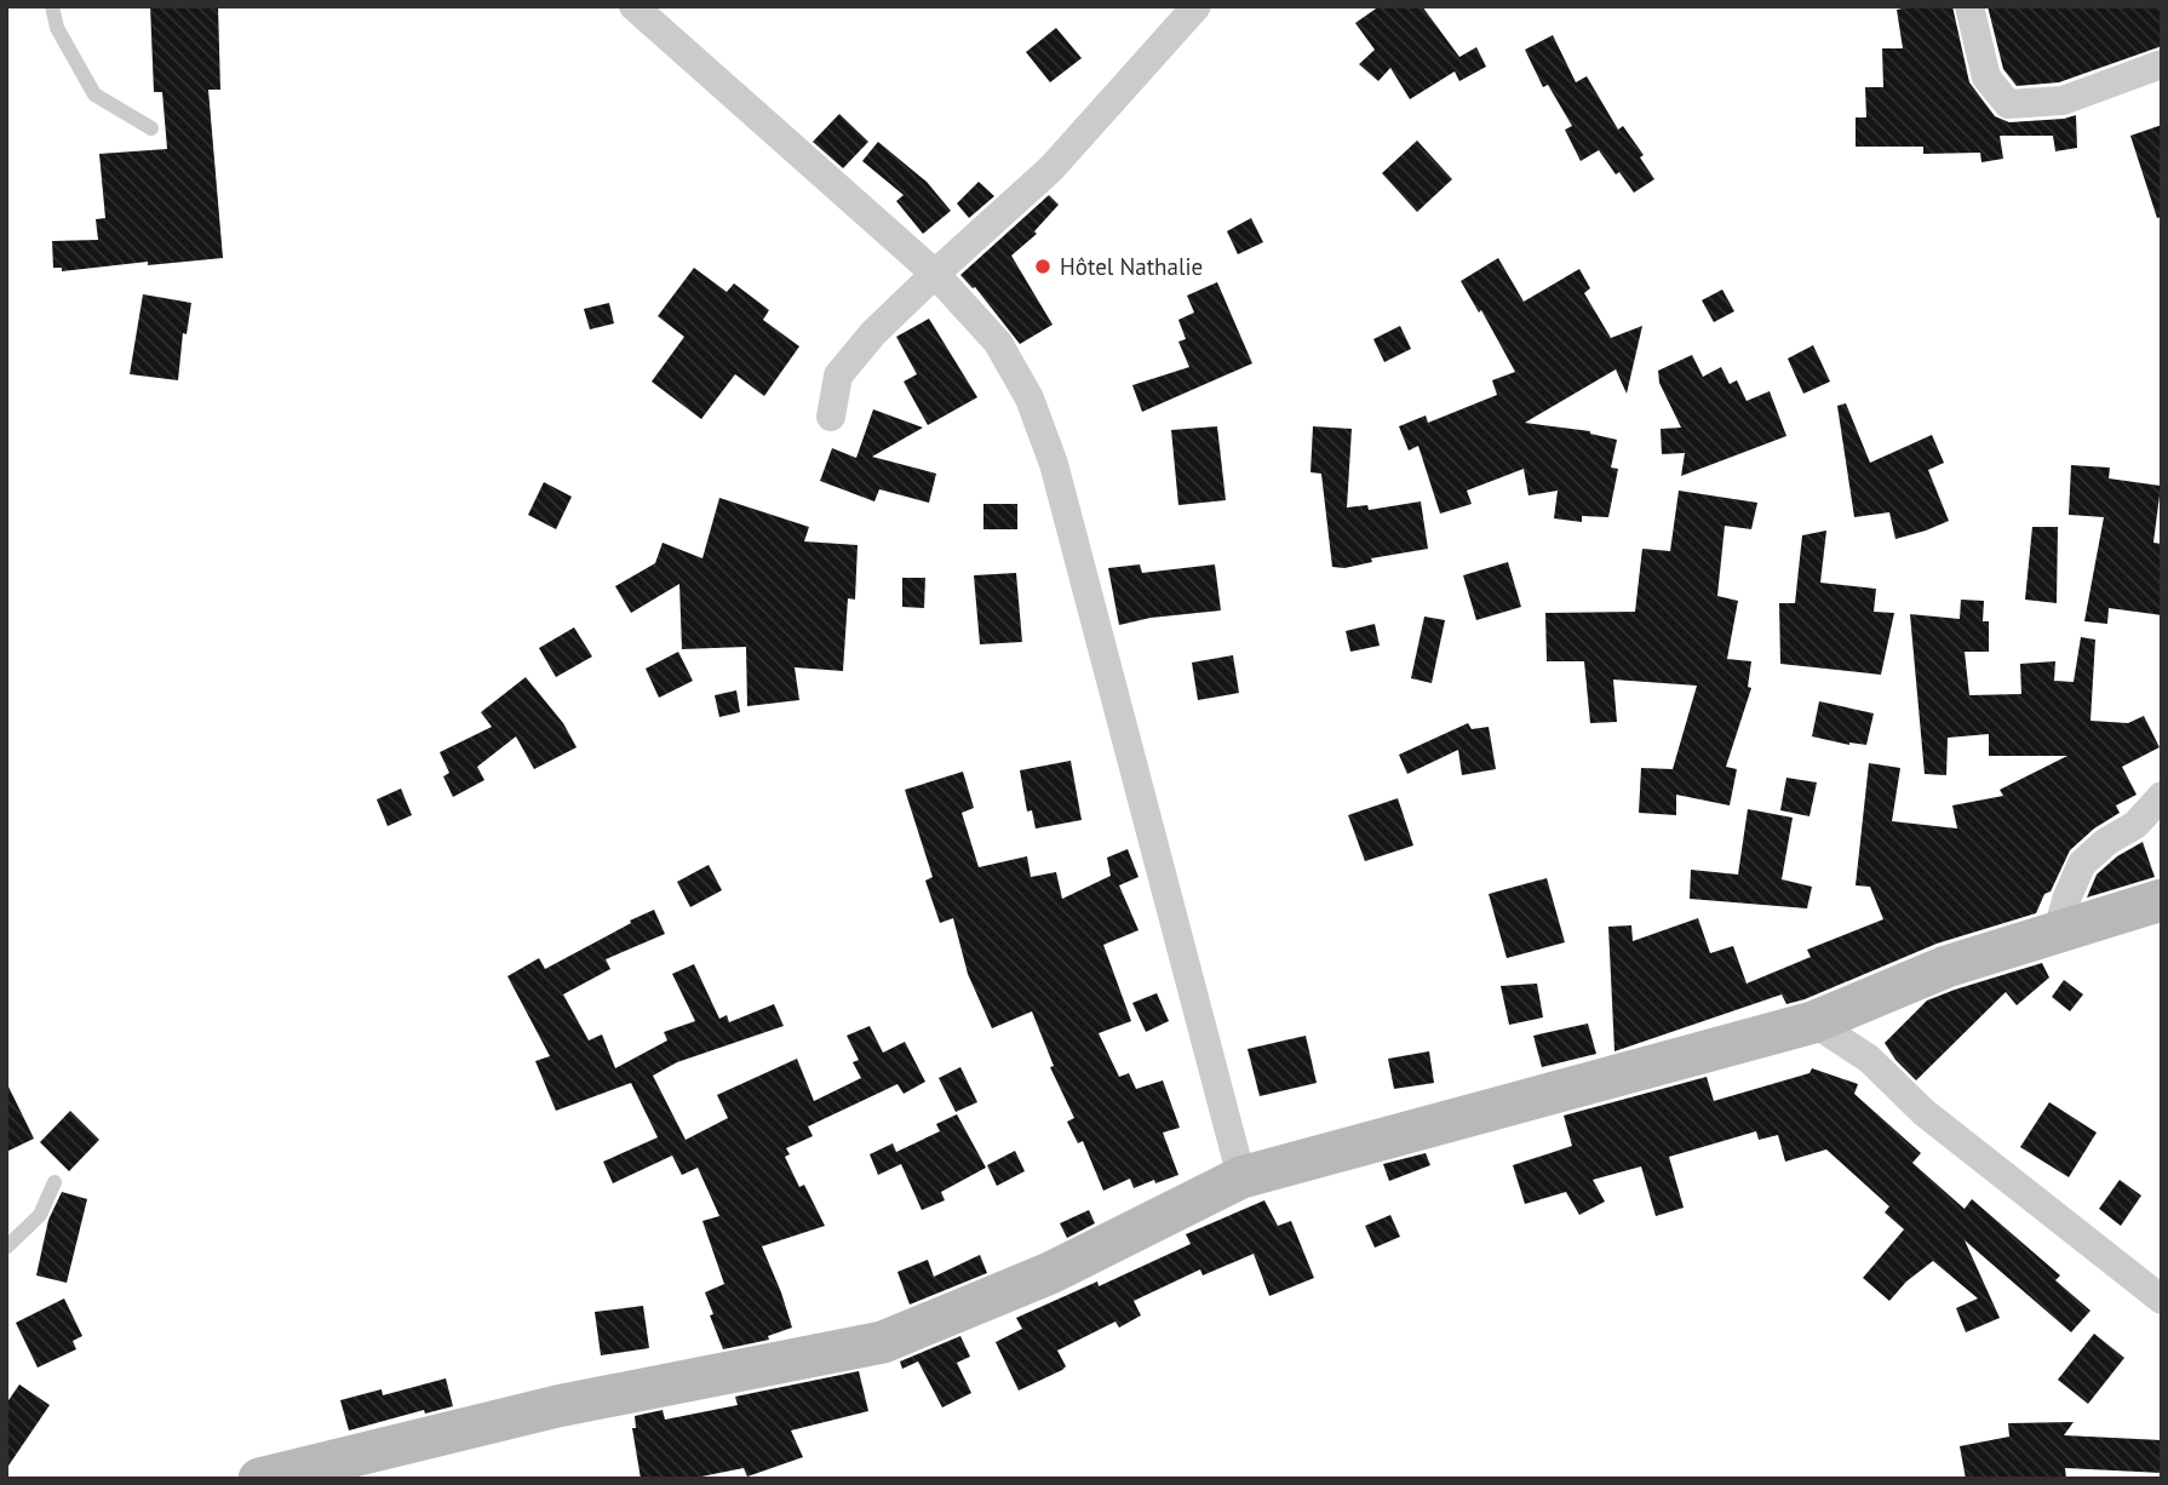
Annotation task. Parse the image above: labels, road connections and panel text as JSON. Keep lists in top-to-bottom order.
{
  "places": ["Hôtel Nathalie"]
}
